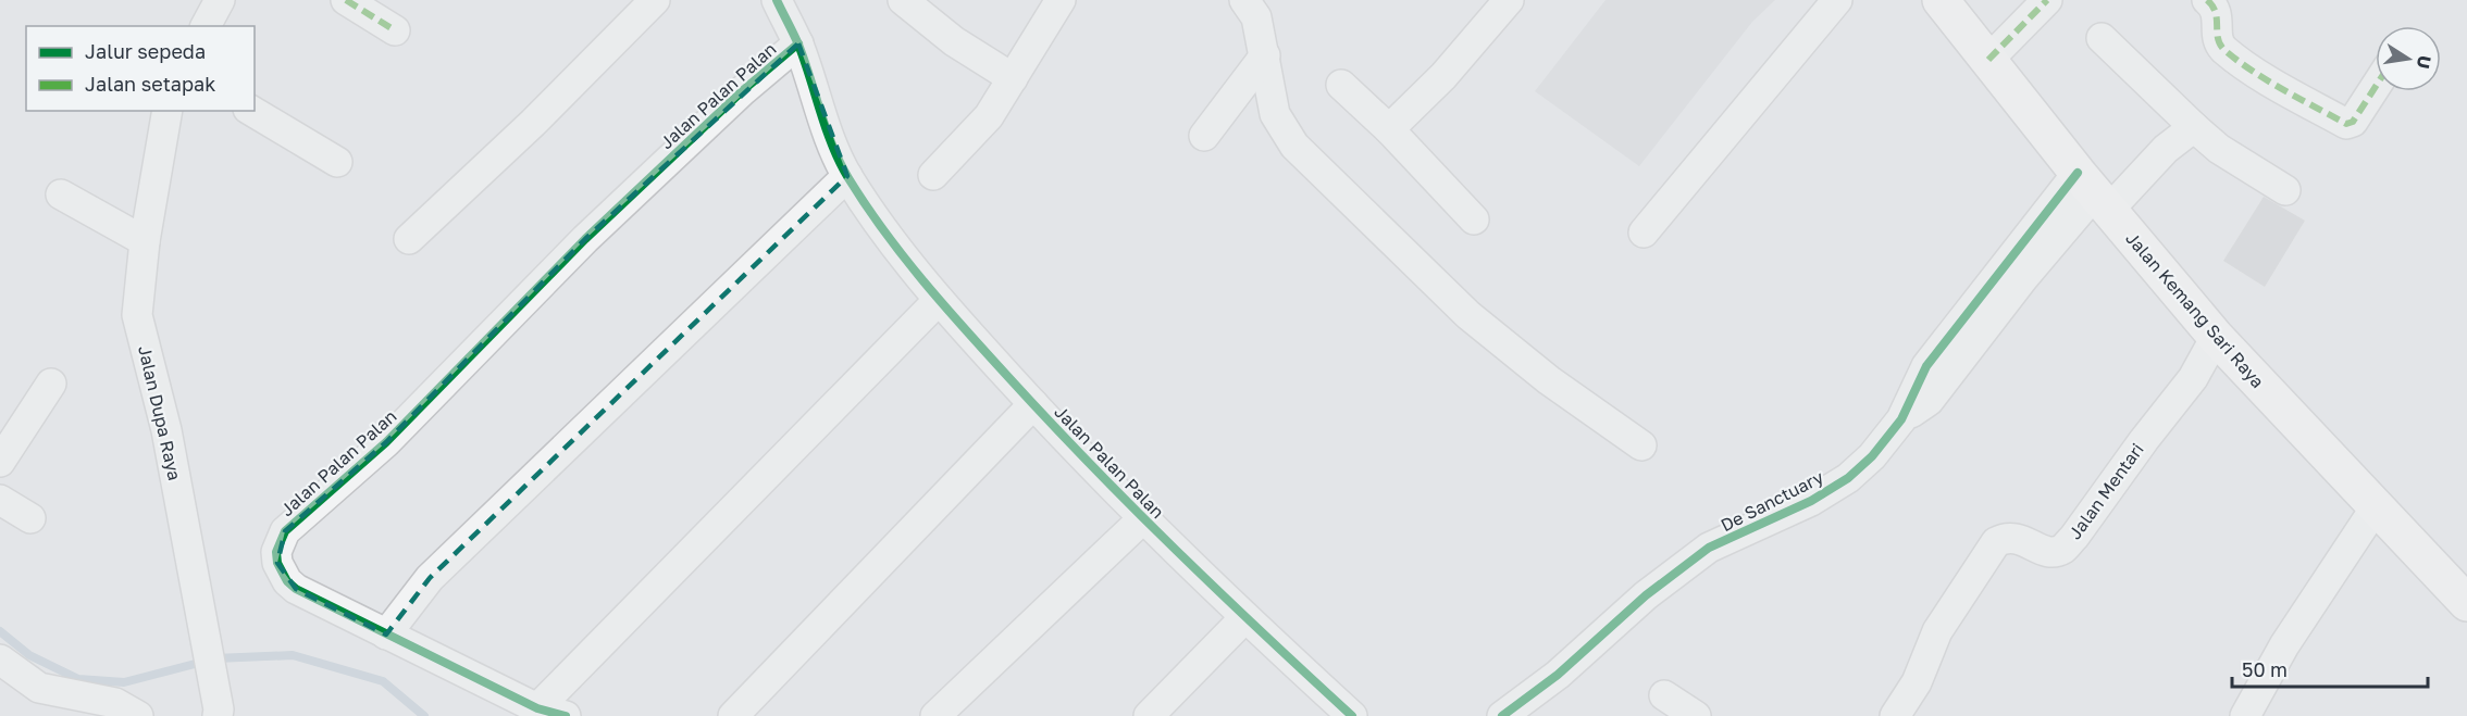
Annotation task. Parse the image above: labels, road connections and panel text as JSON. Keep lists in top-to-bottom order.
{
  "streets": {
    "main road": ["Jalan Kemang Sari Raya"],
    "street": [
      "Jalan Palan Palan",
      "Jalan Dupa Raya",
      "Jalan Mentari",
      "De Sanctuary"
    ]
  },
  "crossings": [
    ["Jalan Kemang Sari Raya", "Jalan Mentari"],
    ["Jalan Kemang Sari Raya", "De Sanctuary"]
  ],
  "legend": ["Jalur sepeda", "Jalan setapak"],
  "scale_bar": "50 m",
  "north": "right"
}
